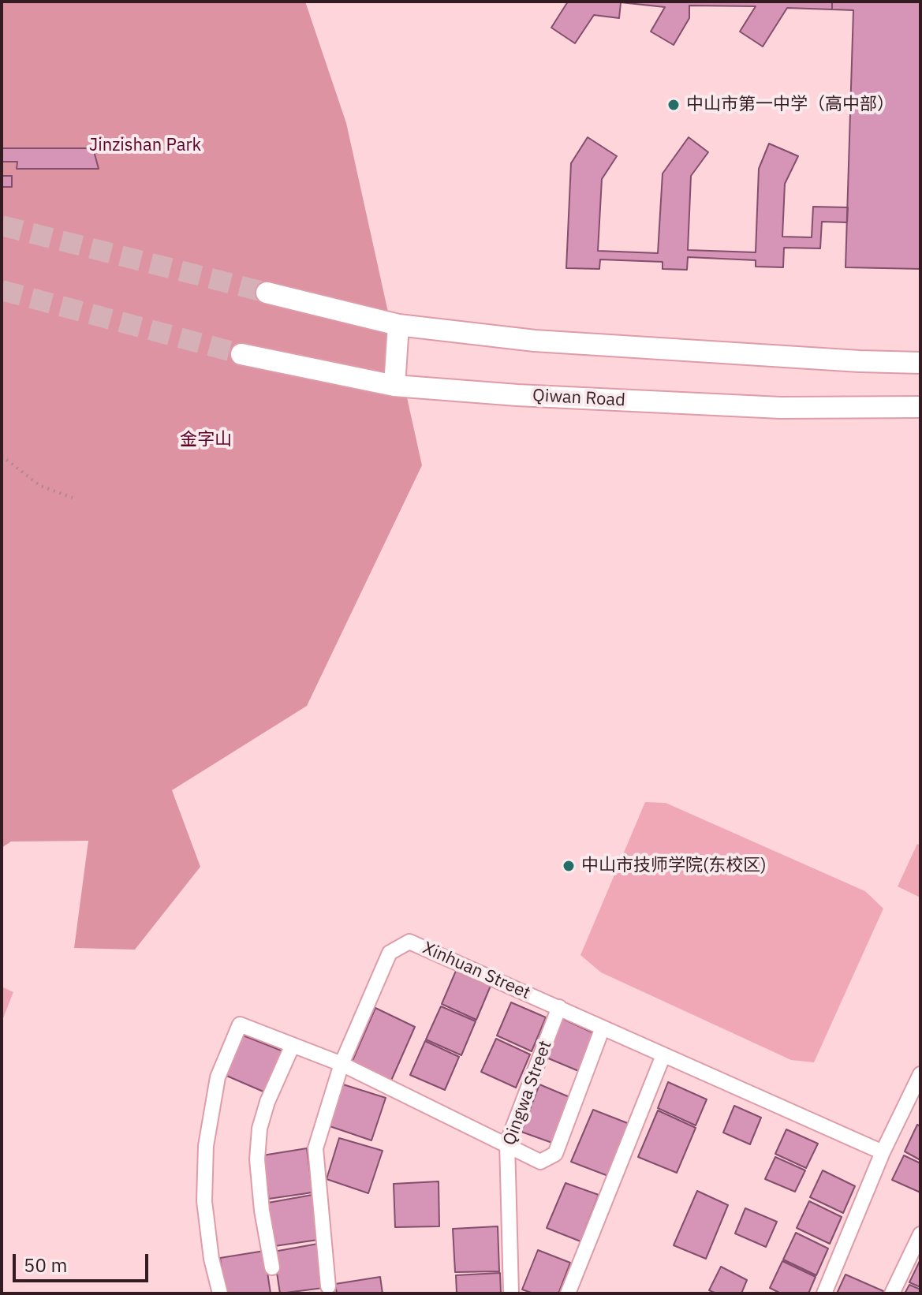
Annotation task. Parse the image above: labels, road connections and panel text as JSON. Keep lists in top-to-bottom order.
{
  "streets": {
    "main road": ["Qiwan Road"],
    "street": ["Xinhuan Street", "Qingwa Street"]
  },
  "crossings": [
    ["Xinhuan Street", "Qingwa Street"]
  ],
  "parks": ["Jinzishan Park", "金字山"],
  "places": ["中山市第一中学（高中部）", "中山市技师学院(东校区)"],
  "scale_bar": "50 m"
}
